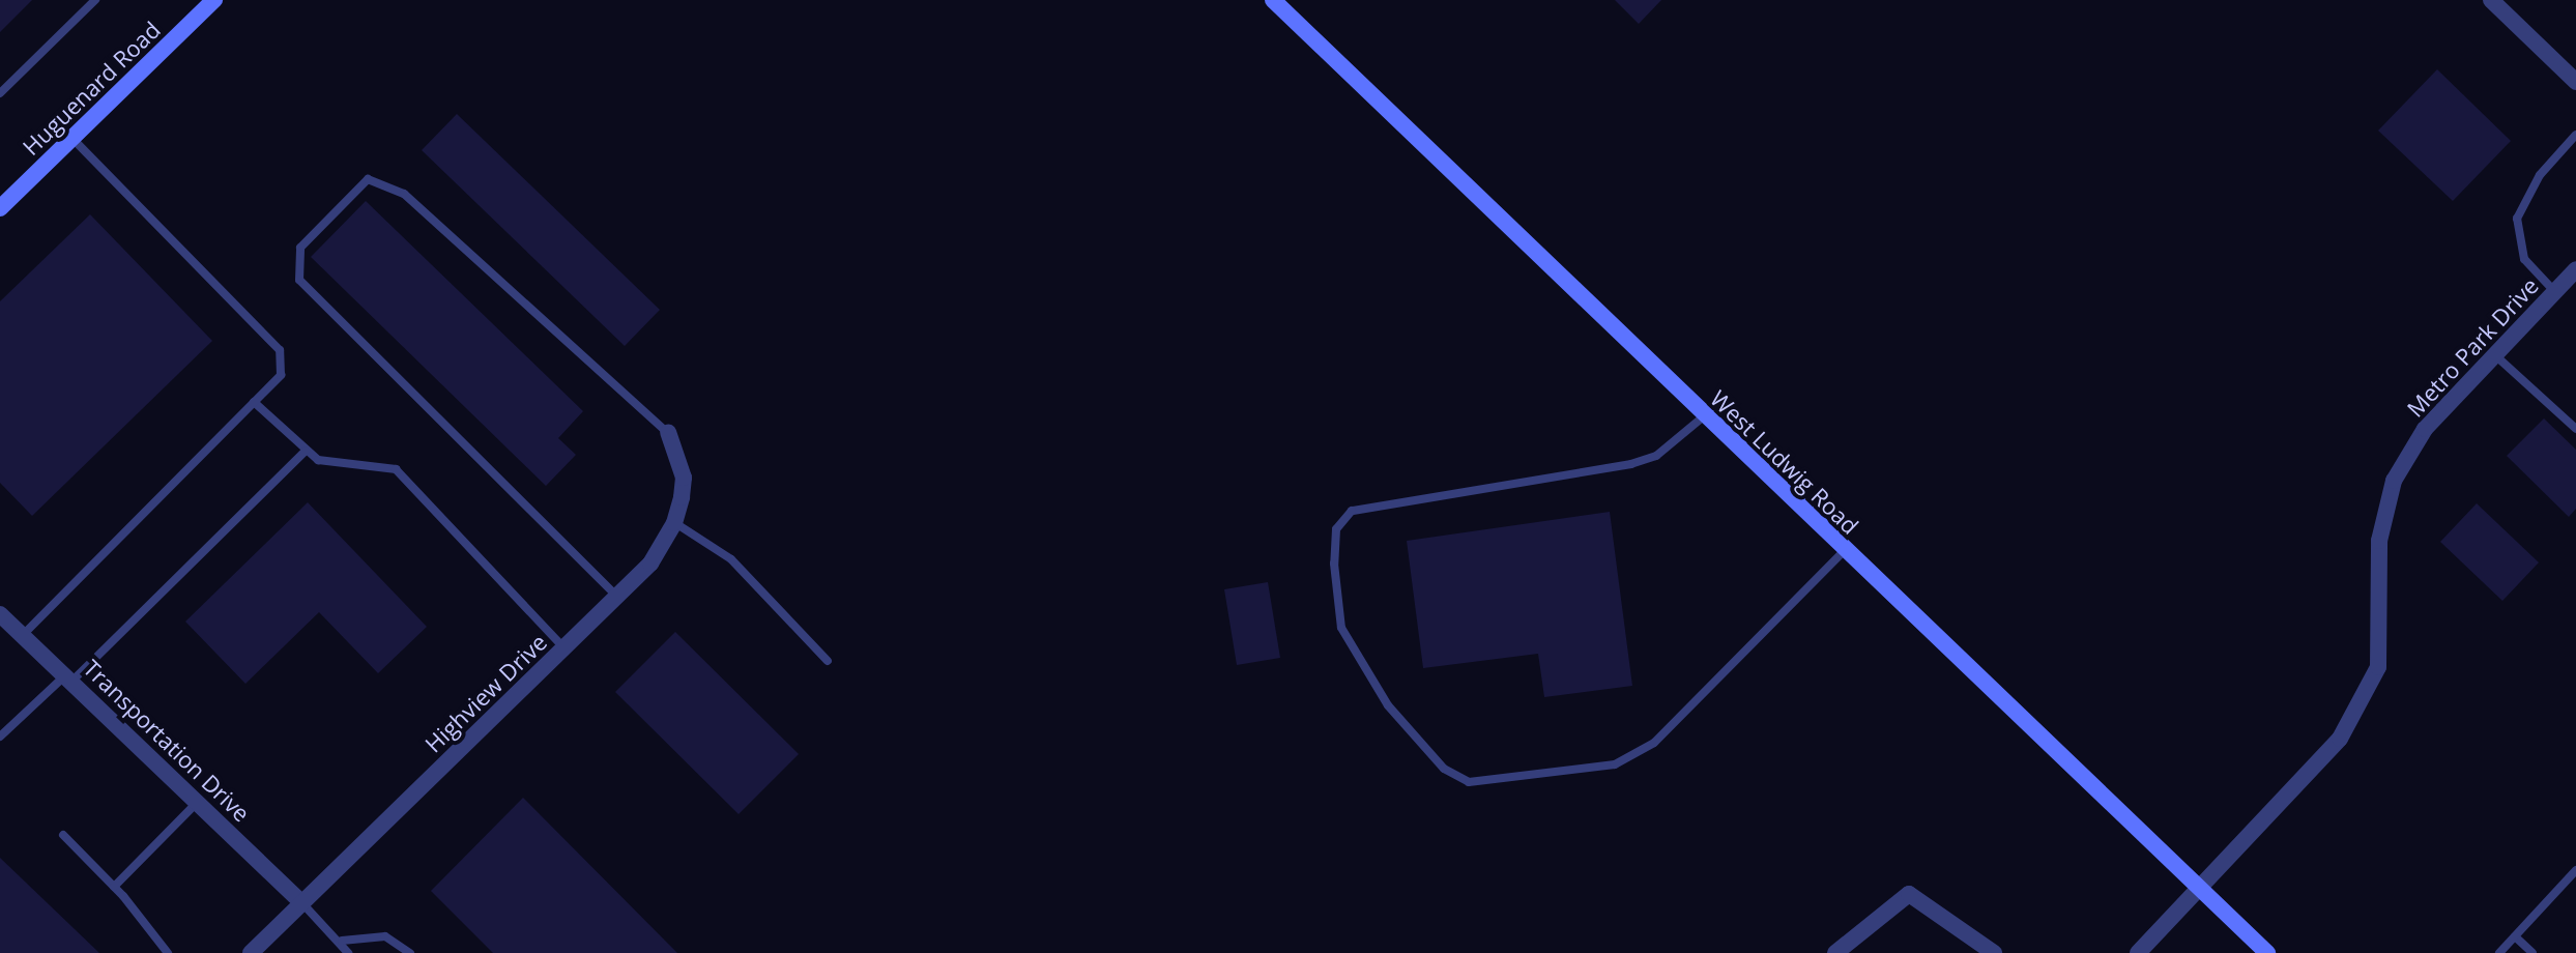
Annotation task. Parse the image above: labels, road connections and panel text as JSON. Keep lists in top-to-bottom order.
{
  "streets": {
    "main road": ["Huguenard Road", "West Ludwig Road"],
    "street": ["Metro Park Drive", "Highview Drive", "Transportation Drive"]
  },
  "crossings": [
    ["Metro Park Drive", "West Ludwig Road"],
    ["Highview Drive", "Transportation Drive"]
  ]
}
